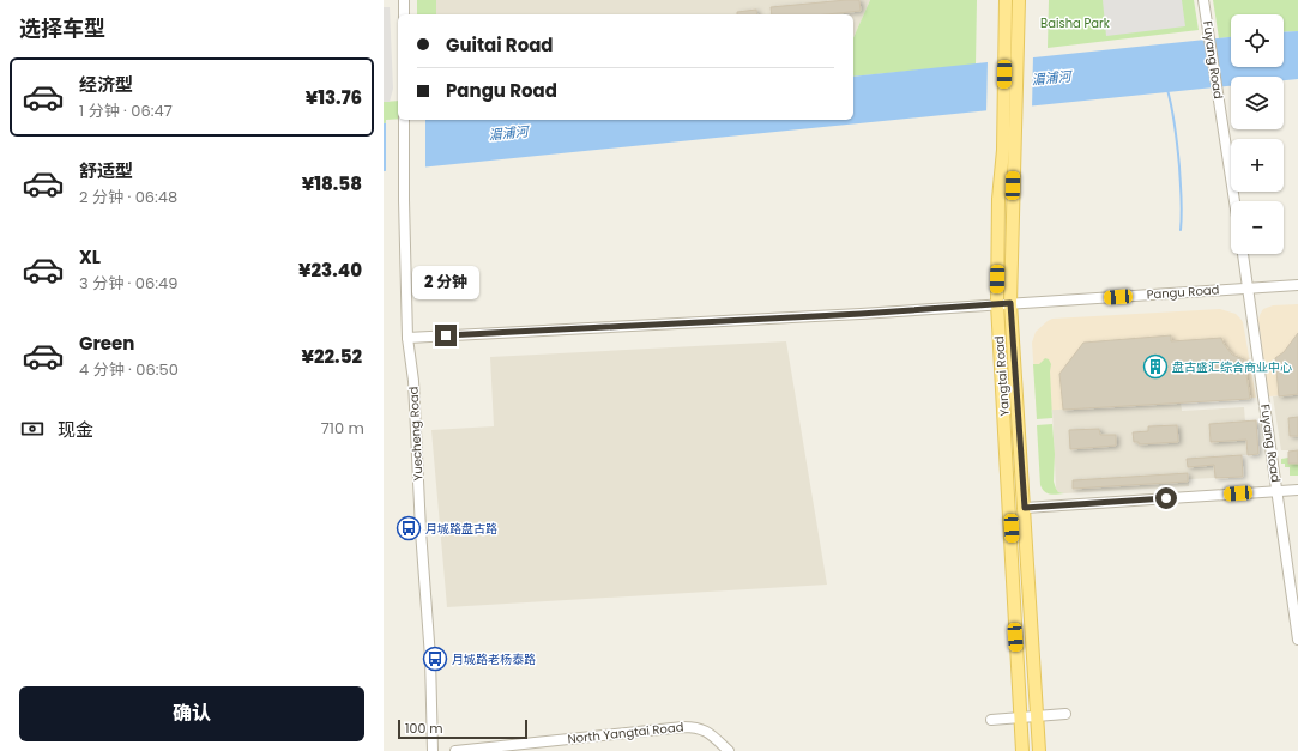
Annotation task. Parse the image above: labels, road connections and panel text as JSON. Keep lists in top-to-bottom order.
{
  "streets": {
    "main road": ["Yangtai Road"],
    "street": [
      "Fuyang Road",
      "Pangu Road",
      "Yuecheng Road",
      "North Yangtai Road"
    ]
  },
  "crossings": [
    ["Fuyang Road", "Pangu Road"],
    ["Pangu Road", "Yangtai Road"],
    ["Pangu Road", "Yuecheng Road"]
  ],
  "water": ["湄浦河"],
  "parks": ["Baisha Park"],
  "places": {
    "building": ["盘古盛汇综合商业中心"],
    "bus stop": ["月城路盘古路", "月城路老杨泰路"]
  },
  "scale_bar": "100 m",
  "page": {
    "heading": "选择车型",
    "map_buttons": ["+", "−"],
    "banner": ["Guitai Road", "Pangu Road"],
    "list": [
      {
        "name": "经济型",
        "note": "1 分钟 · 06:47",
        "value": "¥13.76"
      },
      {
        "name": "舒适型",
        "note": "2 分钟 · 06:48",
        "value": "¥18.58"
      },
      {
        "name": "XL",
        "note": "3 分钟 · 06:49",
        "value": "¥23.40"
      },
      {
        "name": "Green",
        "note": "4 分钟 · 06:50",
        "value": "¥22.52"
      }
    ],
    "bubble": "2 分钟",
    "pay": ["现金", "710 m"],
    "buttons": "确认",
    "scale": "100 m"
  }
}
